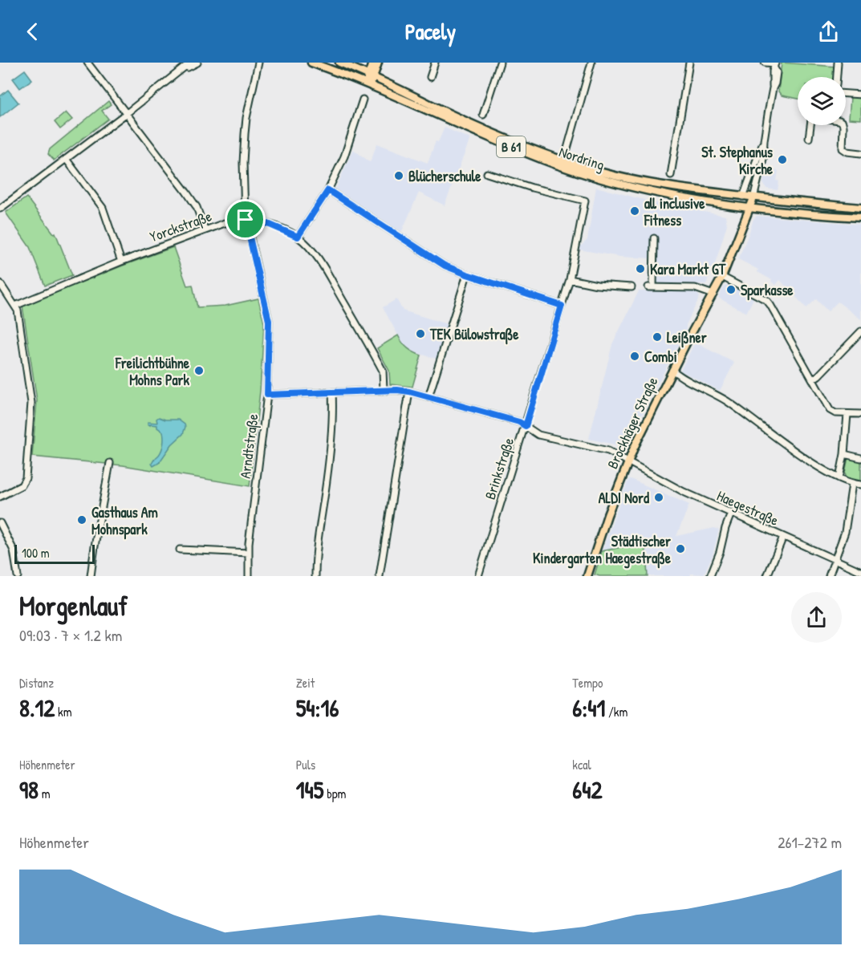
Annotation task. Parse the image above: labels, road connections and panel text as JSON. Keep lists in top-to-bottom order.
{
  "streets": {
    "main road": ["B 61", "Nordring", "Brockhäger Straße"],
    "street": [
      "Yorckstraße",
      "Arndtstraße",
      "Brinkstraße",
      "Haegestraße"
    ]
  },
  "crossings": [
    ["Nordring", "Brockhäger Straße"],
    ["Yorckstraße", "Arndtstraße"],
    ["Yorckstraße", "Haegestraße"],
    ["Brockhäger Straße", "Haegestraße"],
    ["Arndtstraße", "Haegestraße"],
    ["Brinkstraße", "Haegestraße"]
  ],
  "places": [
    "St. Stephanus Kirche",
    "Blücherschule",
    "all inclusive Fitness",
    "Kara Markt GT",
    "Sparkasse",
    "TEK Bülowstraße",
    "Leißner",
    "Combi",
    "Freilichtbühne Mohns Park",
    "ALDI Nord",
    "Gasthaus Am Mohnspark",
    "Städtischer Kindergarten Haegestraße"
  ],
  "scale_bar": "100 m",
  "page": {
    "header": "Pacely",
    "scale": "100 m",
    "heading": ["Morgenlauf", "09:03 · 7 × 1.2 km"],
    "stats": [
      ["Distanz", "8.12 km"],
      ["Zeit", "54:16"],
      ["Tempo", "6:41 /km"],
      ["Höhenmeter", "98 m"],
      ["Puls", "145 bpm"],
      ["kcal", "642"]
    ],
    "chart": ["Höhenmeter", "261–272 m"]
  }
}
